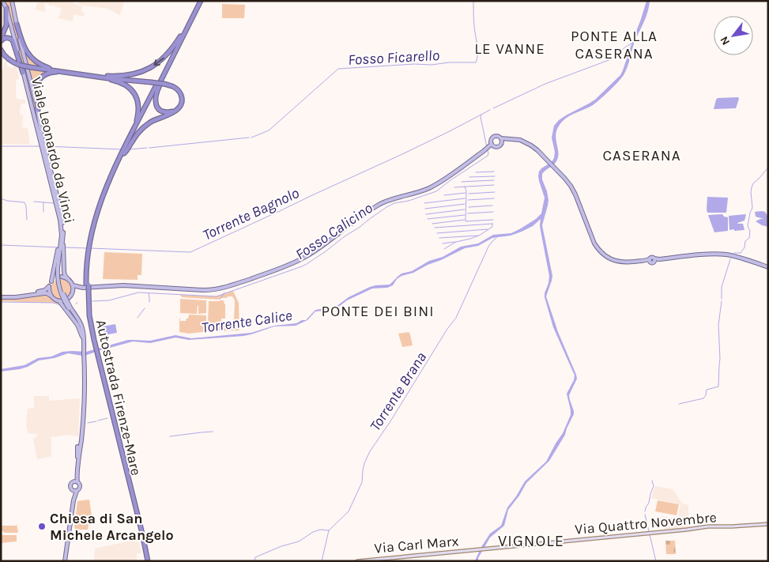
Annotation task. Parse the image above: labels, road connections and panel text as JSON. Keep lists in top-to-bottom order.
{
  "streets": {
    "highway": ["Autostrada Firenze-Mare"],
    "main road": ["Viale Leonardo da Vinci", "Via Quattro Novembre", "Via Carl Marx"]
  },
  "crossings": [
    ["Via Quattro Novembre", "Via Carl Marx"]
  ],
  "districts": [
    "PONTE ALLA CASERANA",
    "LE VANNE",
    "CASERANA",
    "PONTE DEI BINI",
    "VIGNOLE"
  ],
  "water": [
    "Fosso Ficarello",
    "Torrente Bagnolo",
    "Fosso Calicino",
    "Torrente Calice",
    "Torrente Brana"
  ],
  "places": ["Chiesa di San Michele Arcangelo"],
  "north": "bottom left"
}
